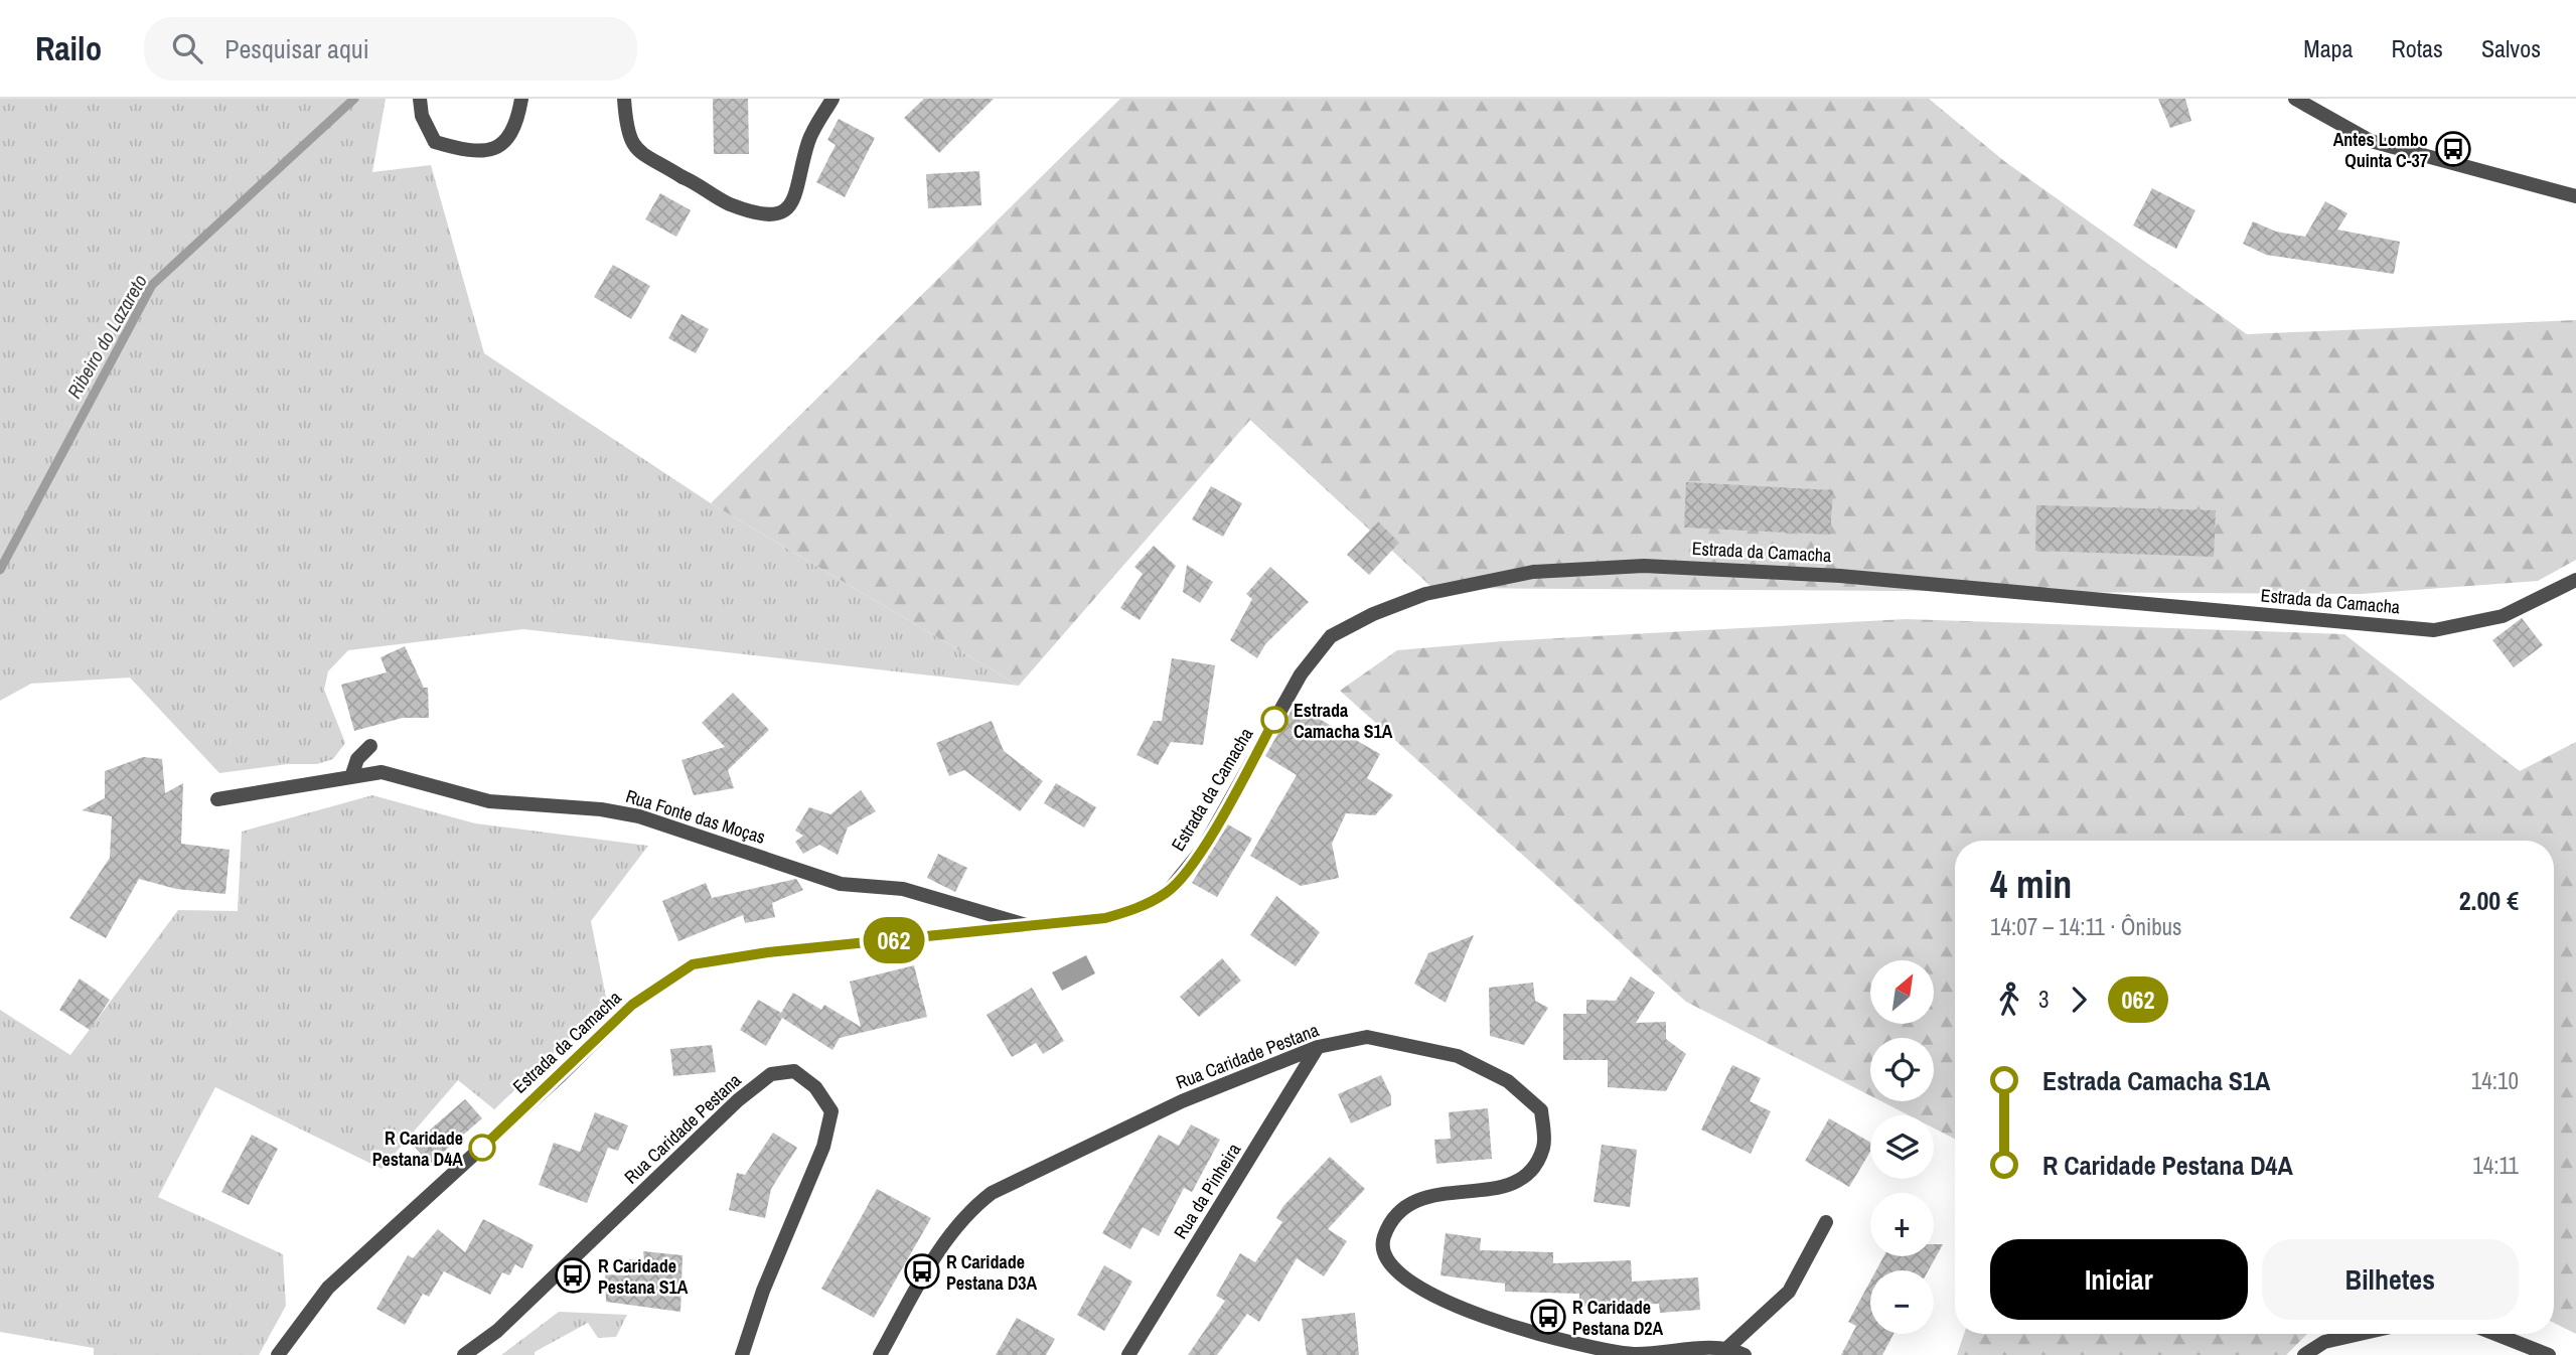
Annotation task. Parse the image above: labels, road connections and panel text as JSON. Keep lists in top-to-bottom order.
{
  "streets": {
    "street": [
      "Estrada da Camacha",
      "Rua Fonte das Moças",
      "Rua Caridade Pestana",
      "Rua da Pinheira"
    ]
  },
  "crossings": [
    ["Estrada da Camacha", "Rua Fonte das Moças"],
    ["Rua Caridade Pestana", "Rua da Pinheira"]
  ],
  "water": ["Ribeiro do Lazareto"],
  "places": {
    "bus stop": [
      "Antes Lombo Quinta C-37",
      "R Caridade Pestana D3A",
      "R Caridade Pestana S1A",
      "R Caridade Pestana D2A"
    ],
    "other": ["Estrada Camacha S1A", "R Caridade Pestana D4A"]
  },
  "lines": ["bus line 062"],
  "north": "top right",
  "page": {
    "header": "Railo",
    "search": "Pesquisar aqui",
    "nav": ["Mapa", "Rotas", "Salvos"],
    "on_map": "062",
    "heading": ["4 min", "14:07 – 14:11 · Ônibus", "2.00 €"],
    "map_buttons": ["+", "−"],
    "legs": ["3", "062"],
    "list": [
      {
        "name": "Estrada Camacha S1A",
        "value": "14:10"
      },
      {
        "name": "R Caridade Pestana D4A",
        "value": "14:11"
      }
    ],
    "buttons": ["Iniciar", "Bilhetes"]
  }
}
